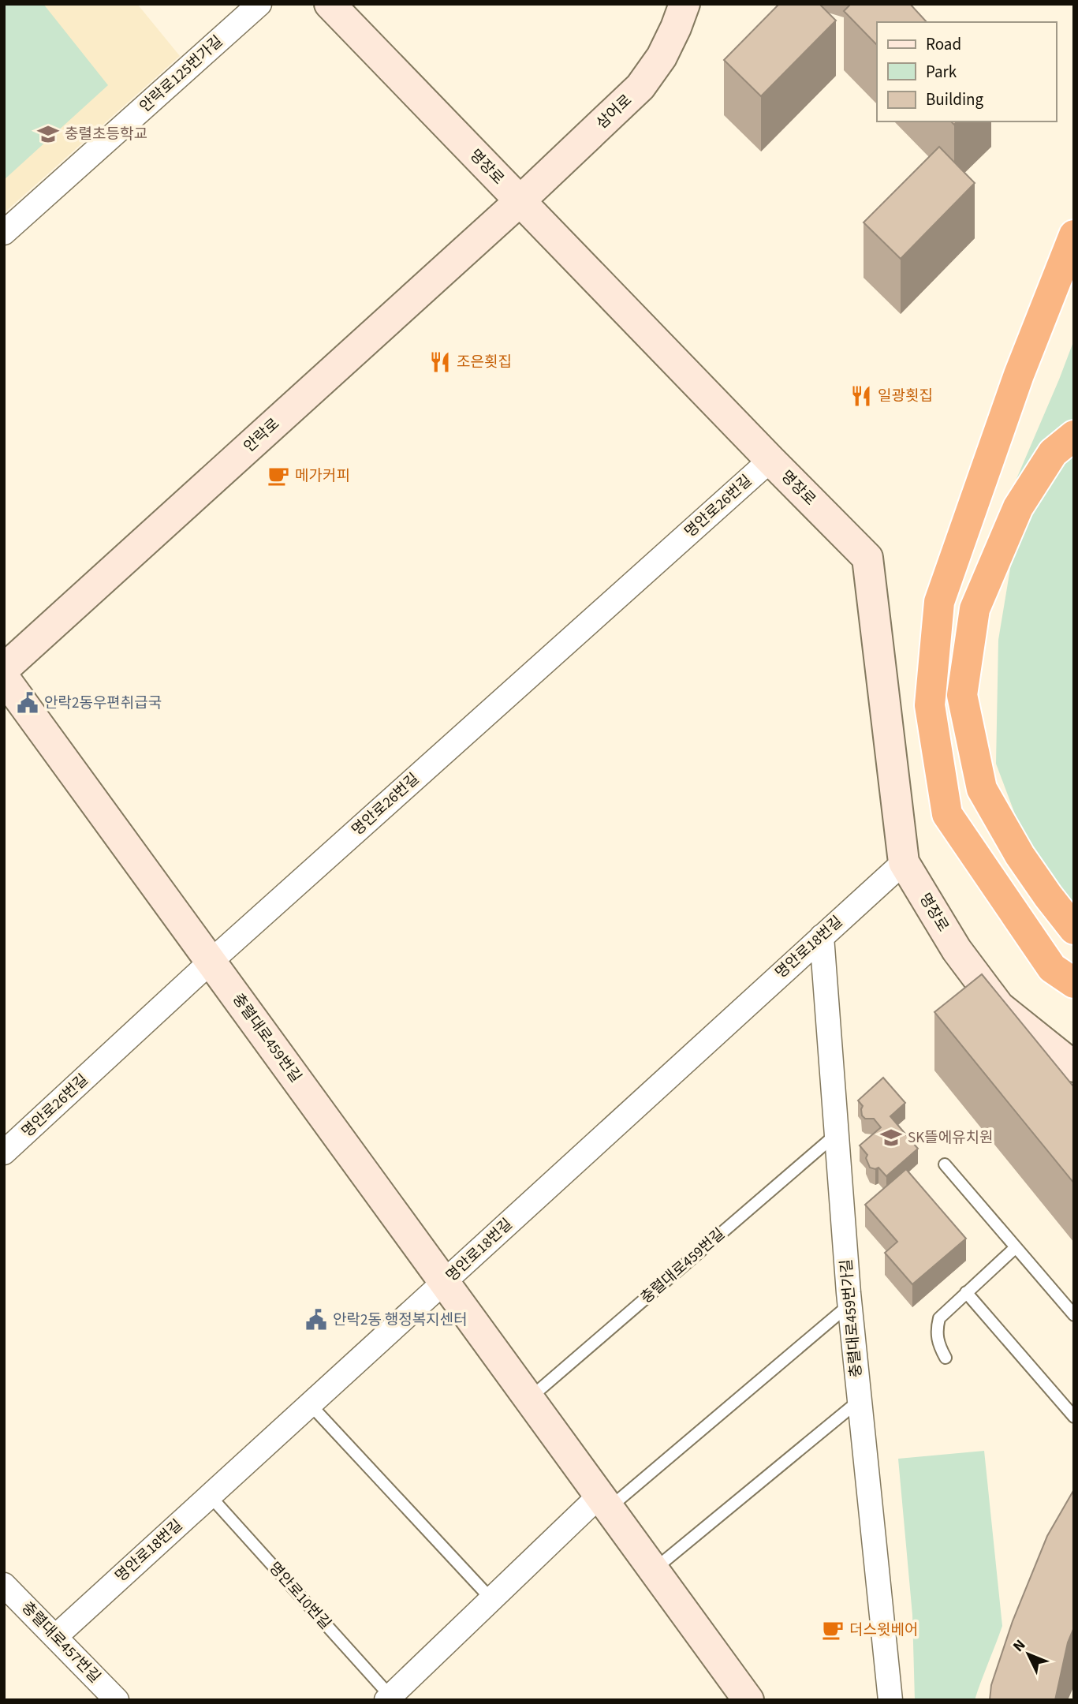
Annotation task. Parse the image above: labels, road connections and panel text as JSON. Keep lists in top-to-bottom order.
{
  "streets": {
    "main road": [
      "삼어로",
      "명장로",
      "안락로",
      "충렬대로459번길"
    ],
    "street": [
      "안락로125번가길",
      "명안로26번길",
      "명안로18번길",
      "충렬대로459번가길",
      "명안로10번길",
      "충렬대로457번길"
    ]
  },
  "crossings": [
    ["삼어로", "명장로"],
    ["삼어로", "안락로"],
    ["명장로", "안락로"],
    ["명장로", "명안로26번길"],
    ["명장로", "명안로18번길"],
    ["명안로26번길", "충렬대로459번길"],
    ["명안로18번길", "충렬대로459번길"],
    ["명안로18번길", "충렬대로459번가길"],
    ["명안로18번길", "명안로10번길"],
    ["명안로18번길", "충렬대로457번길"],
    ["충렬대로459번길", "충렬대로459번가길"],
    ["충렬대로459번길", "명안로10번길"]
  ],
  "places": {
    "school or university": ["충렬초등학교", "SK뜰에유치원"],
    "restaurant": ["조은횟집", "일광횟집"],
    "cafe": ["메가커피", "더스윗베어"],
    "public building": ["안락2동우편취급국", "안락2동 행정복지센터"]
  },
  "legend": ["Road", "Park", "Building"],
  "north": "top left"
}
